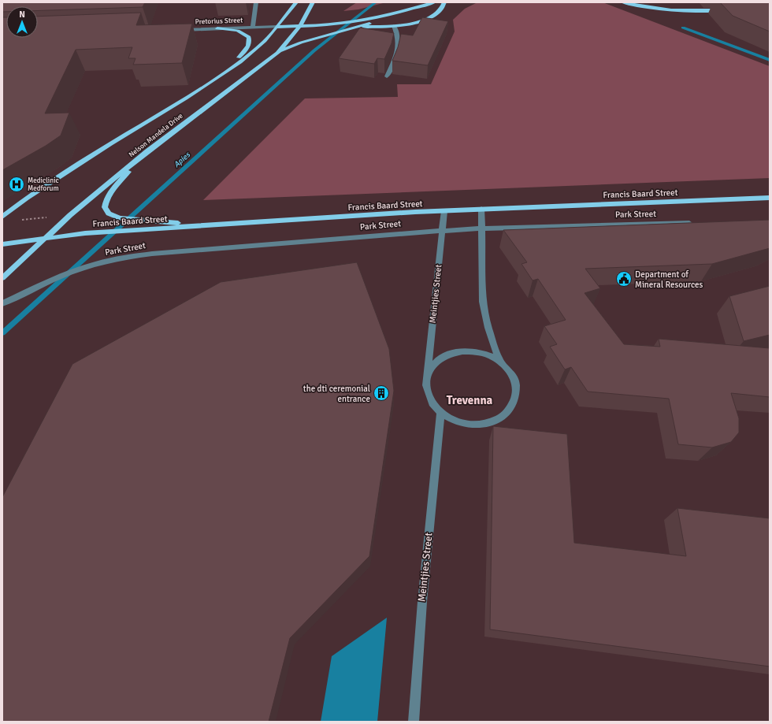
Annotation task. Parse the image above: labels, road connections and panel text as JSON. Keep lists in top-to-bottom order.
{
  "streets": {
    "main road": ["Pretorius Street", "Nelson Mandela Drive", "Francis Baard Street"],
    "street": ["Park Street", "Meintjies Street"]
  },
  "crossings": [
    ["Pretorius Street", "Nelson Mandela Drive"],
    ["Nelson Mandela Drive", "Francis Baard Street"],
    ["Francis Baard Street", "Meintjies Street"],
    ["Park Street", "Meintjies Street"]
  ],
  "districts": ["Trevenna"],
  "water": ["Apies"],
  "places": {
    "hospital": ["Mediclinic Medforum"],
    "public building": ["Department of Mineral Resources"],
    "building": ["the dti ceremonial entrance"]
  },
  "north": "top"
}
